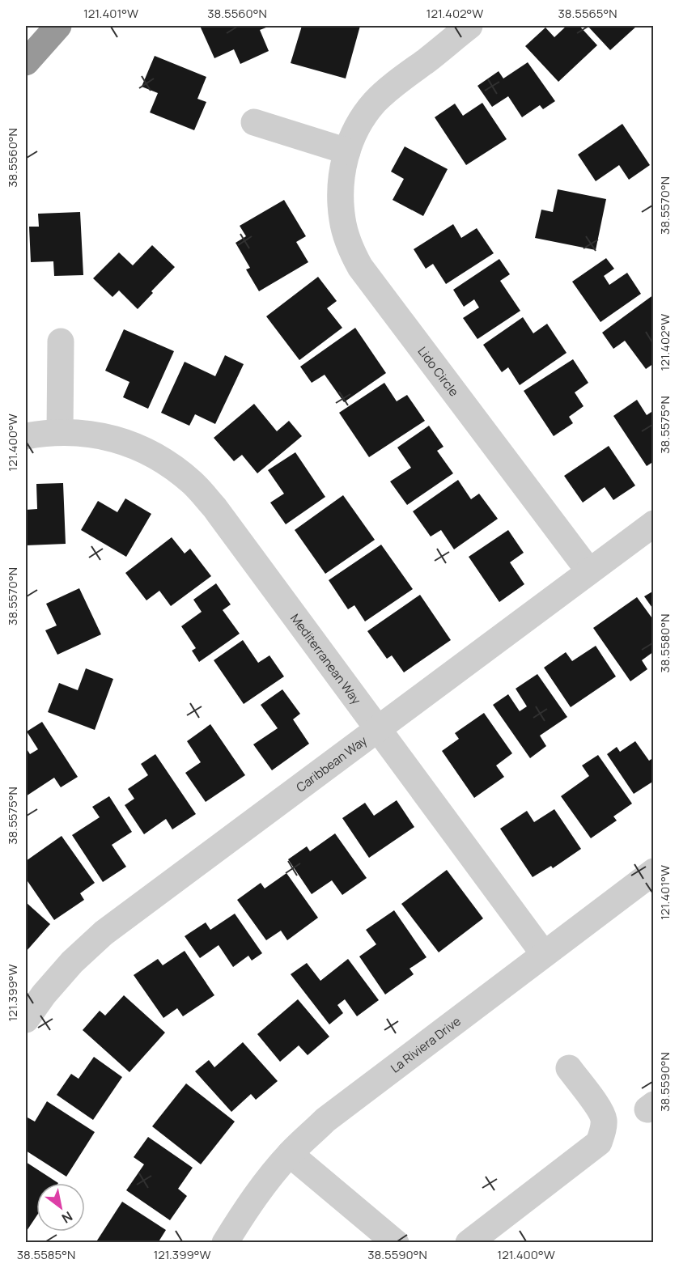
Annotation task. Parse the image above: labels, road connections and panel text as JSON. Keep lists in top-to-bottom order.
{
  "streets": {
    "street": [
      "Lido Circle",
      "Mediterranean Way",
      "Caribbean Way",
      "La Riviera Drive"
    ]
  },
  "crossings": [
    ["Lido Circle", "Caribbean Way"],
    ["Mediterranean Way", "Caribbean Way"],
    ["Mediterranean Way", "La Riviera Drive"]
  ],
  "north": "bottom right",
  "coordinates": [
    "121.401°W",
    "38.5560°N",
    "121.402°W",
    "38.5565°N",
    "38.5570°N",
    "38.5575°N",
    "121.400°W",
    "38.5580°N",
    "121.399°W",
    "38.5590°N",
    "38.5585°N"
  ]
}
